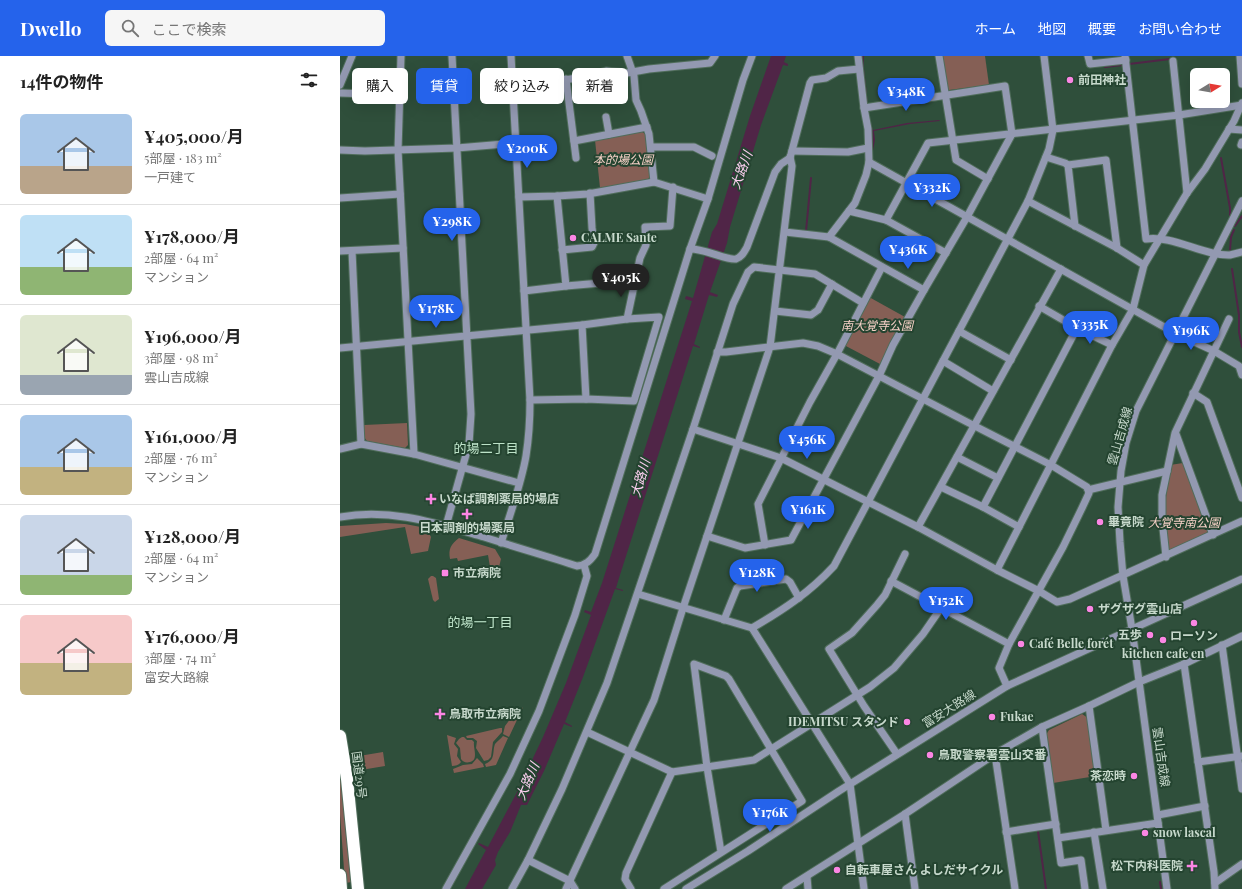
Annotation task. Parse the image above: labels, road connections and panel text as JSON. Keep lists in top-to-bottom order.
{
  "streets": {
    "highway": ["国道29号"],
    "street": ["雲山吉成線", "富安大路線"]
  },
  "crossings": [
    ["雲山吉成線", "富安大路線"]
  ],
  "districts": ["的場二丁目", "的場一丁目"],
  "water": ["大路川"],
  "parks": ["本的場公園", "南大覚寺公園", "大覚寺南公園"],
  "places": {
    "other": [
      "前田神社",
      "CALME Sante",
      "畢竟院",
      "ザグザグ雲山店",
      "ローソン",
      "五歩",
      "kitchen cafe en",
      "Café Belle forét",
      "Fukae",
      "IDEMITSU スタンド",
      "鳥取警察署雲山交番",
      "茶恋時",
      "snow lascal",
      "自転車屋さん よしだサイクル"
    ],
    "health": [
      "いなば調剤薬局的場店",
      "日本調剤的場薬局",
      "鳥取市立病院",
      "松下内科医院"
    ],
    "transit": ["市立病院"]
  },
  "north": "right",
  "page": {
    "header": "Dwello",
    "search": "ここで検索",
    "nav": [
      "ホーム",
      "地図",
      "概要",
      "お問い合わせ"
    ],
    "heading": "14件の物件",
    "chip": [
      "購入",
      "賃貸",
      "絞り込み",
      "新着"
    ],
    "price": [
      "¥348K",
      "¥200K",
      "¥332K",
      "¥298K",
      "¥436K",
      "¥405K",
      "¥178K",
      "¥335K",
      "¥196K",
      "¥456K",
      "¥161K",
      "¥128K",
      "¥152K",
      "¥176K"
    ],
    "list": [
      {
        "name": "¥405,000/月",
        "note": "5部屋 · 183 m² · 一戸建て"
      },
      {
        "name": "¥178,000/月",
        "note": "2部屋 · 64 m² · マンション"
      },
      {
        "name": "¥196,000/月",
        "note": "3部屋 · 98 m² · 雲山吉成線"
      },
      {
        "name": "¥161,000/月",
        "note": "2部屋 · 76 m² · マンション"
      },
      {
        "name": "¥128,000/月",
        "note": "2部屋 · 64 m² · マンション"
      },
      {
        "name": "¥176,000/月",
        "note": "3部屋 · 74 m² · 富安大路線"
      }
    ]
  }
}
